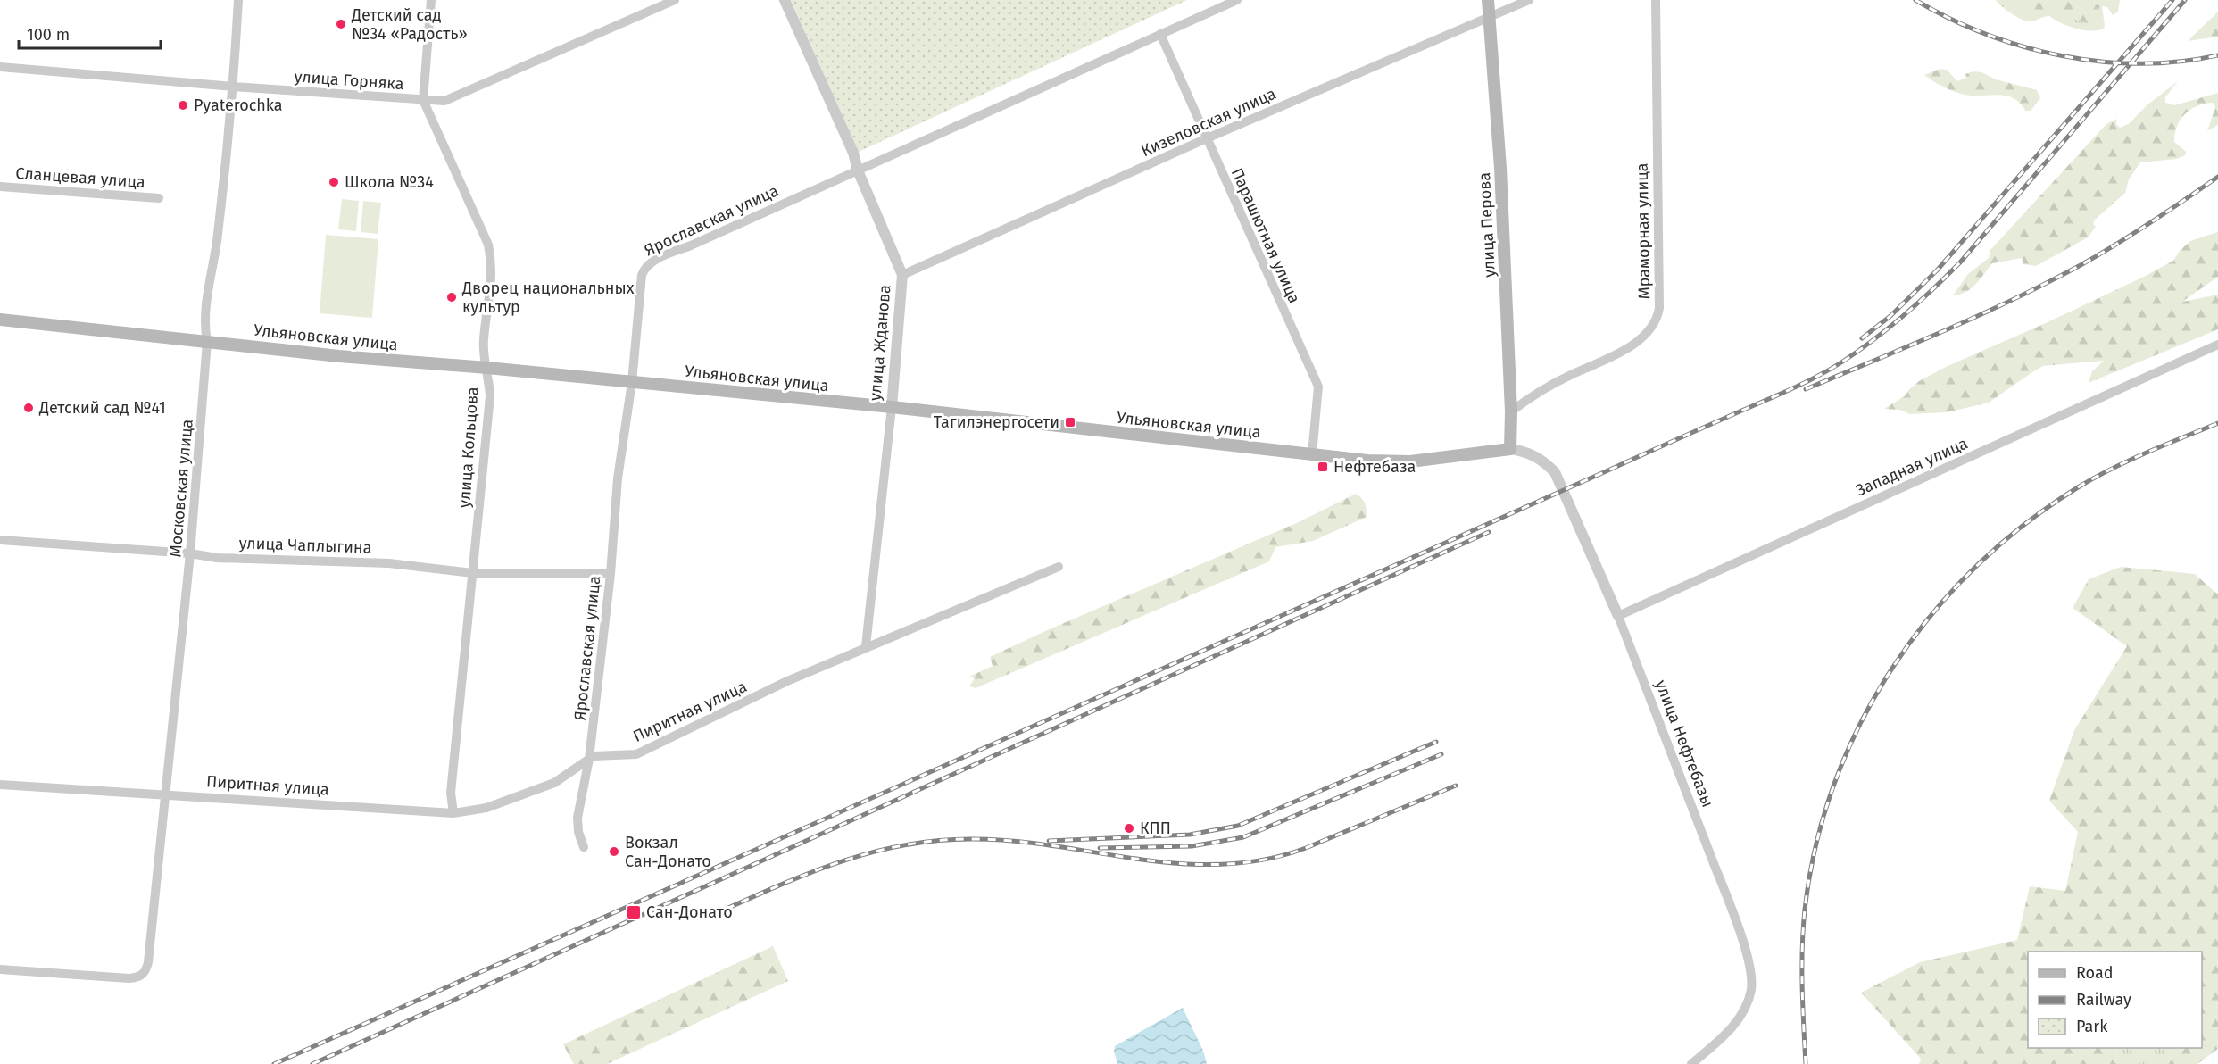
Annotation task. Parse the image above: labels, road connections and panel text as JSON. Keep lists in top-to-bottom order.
{
  "streets": {
    "main road": ["улица Перова", "Ульяновская улица"],
    "street": [
      "улица Горняка",
      "Кизеловская улица",
      "Сланцевая улица",
      "Ярославская улица",
      "Мраморная улица",
      "Парашютная улица",
      "улица Жданова",
      "улица Кольцова",
      "Западная улица",
      "Московская улица",
      "улица Чаплыгина",
      "Пиритная улица",
      "улица Нефтебазы"
    ]
  },
  "crossings": [
    ["улица Горняка", "улица Кольцова"],
    ["улица Горняка", "Московская улица"],
    ["Кизеловская улица", "улица Перова"],
    ["Кизеловская улица", "Парашютная улица"],
    ["Кизеловская улица", "улица Жданова"],
    ["Ярославская улица", "Парашютная улица"],
    ["Ярославская улица", "Ульяновская улица"],
    ["Ярославская улица", "улица Жданова"],
    ["Ярославская улица", "улица Чаплыгина"],
    ["Ярославская улица", "Пиритная улица"],
    ["улица Перова", "Мраморная улица"],
    ["улица Перова", "Ульяновская улица"],
    ["улица Перова", "улица Нефтебазы"],
    ["Парашютная улица", "Ульяновская улица"],
    ["Ульяновская улица", "улица Жданова"],
    ["Ульяновская улица", "улица Кольцова"],
    ["Ульяновская улица", "Московская улица"],
    ["Ульяновская улица", "улица Нефтебазы"],
    ["улица Жданова", "Пиритная улица"],
    ["улица Кольцова", "улица Чаплыгина"],
    ["улица Кольцова", "Пиритная улица"],
    ["Западная улица", "улица Нефтебазы"],
    ["Московская улица", "улица Чаплыгина"],
    ["Московская улица", "Пиритная улица"]
  ],
  "places": {
    "other": [
      "Детский сад №34 «Радость»",
      "Pyaterochka",
      "Школа №34",
      "Дворец национальных культур",
      "Детский сад №41",
      "КПП",
      "Вокзал Сан-Донато"
    ],
    "transit": ["Тагилэнергосети", "Нефтебаза", "Сан-Донато"]
  },
  "legend": ["Road", "Railway", "Park"],
  "scale_bar": "100 m"
}
